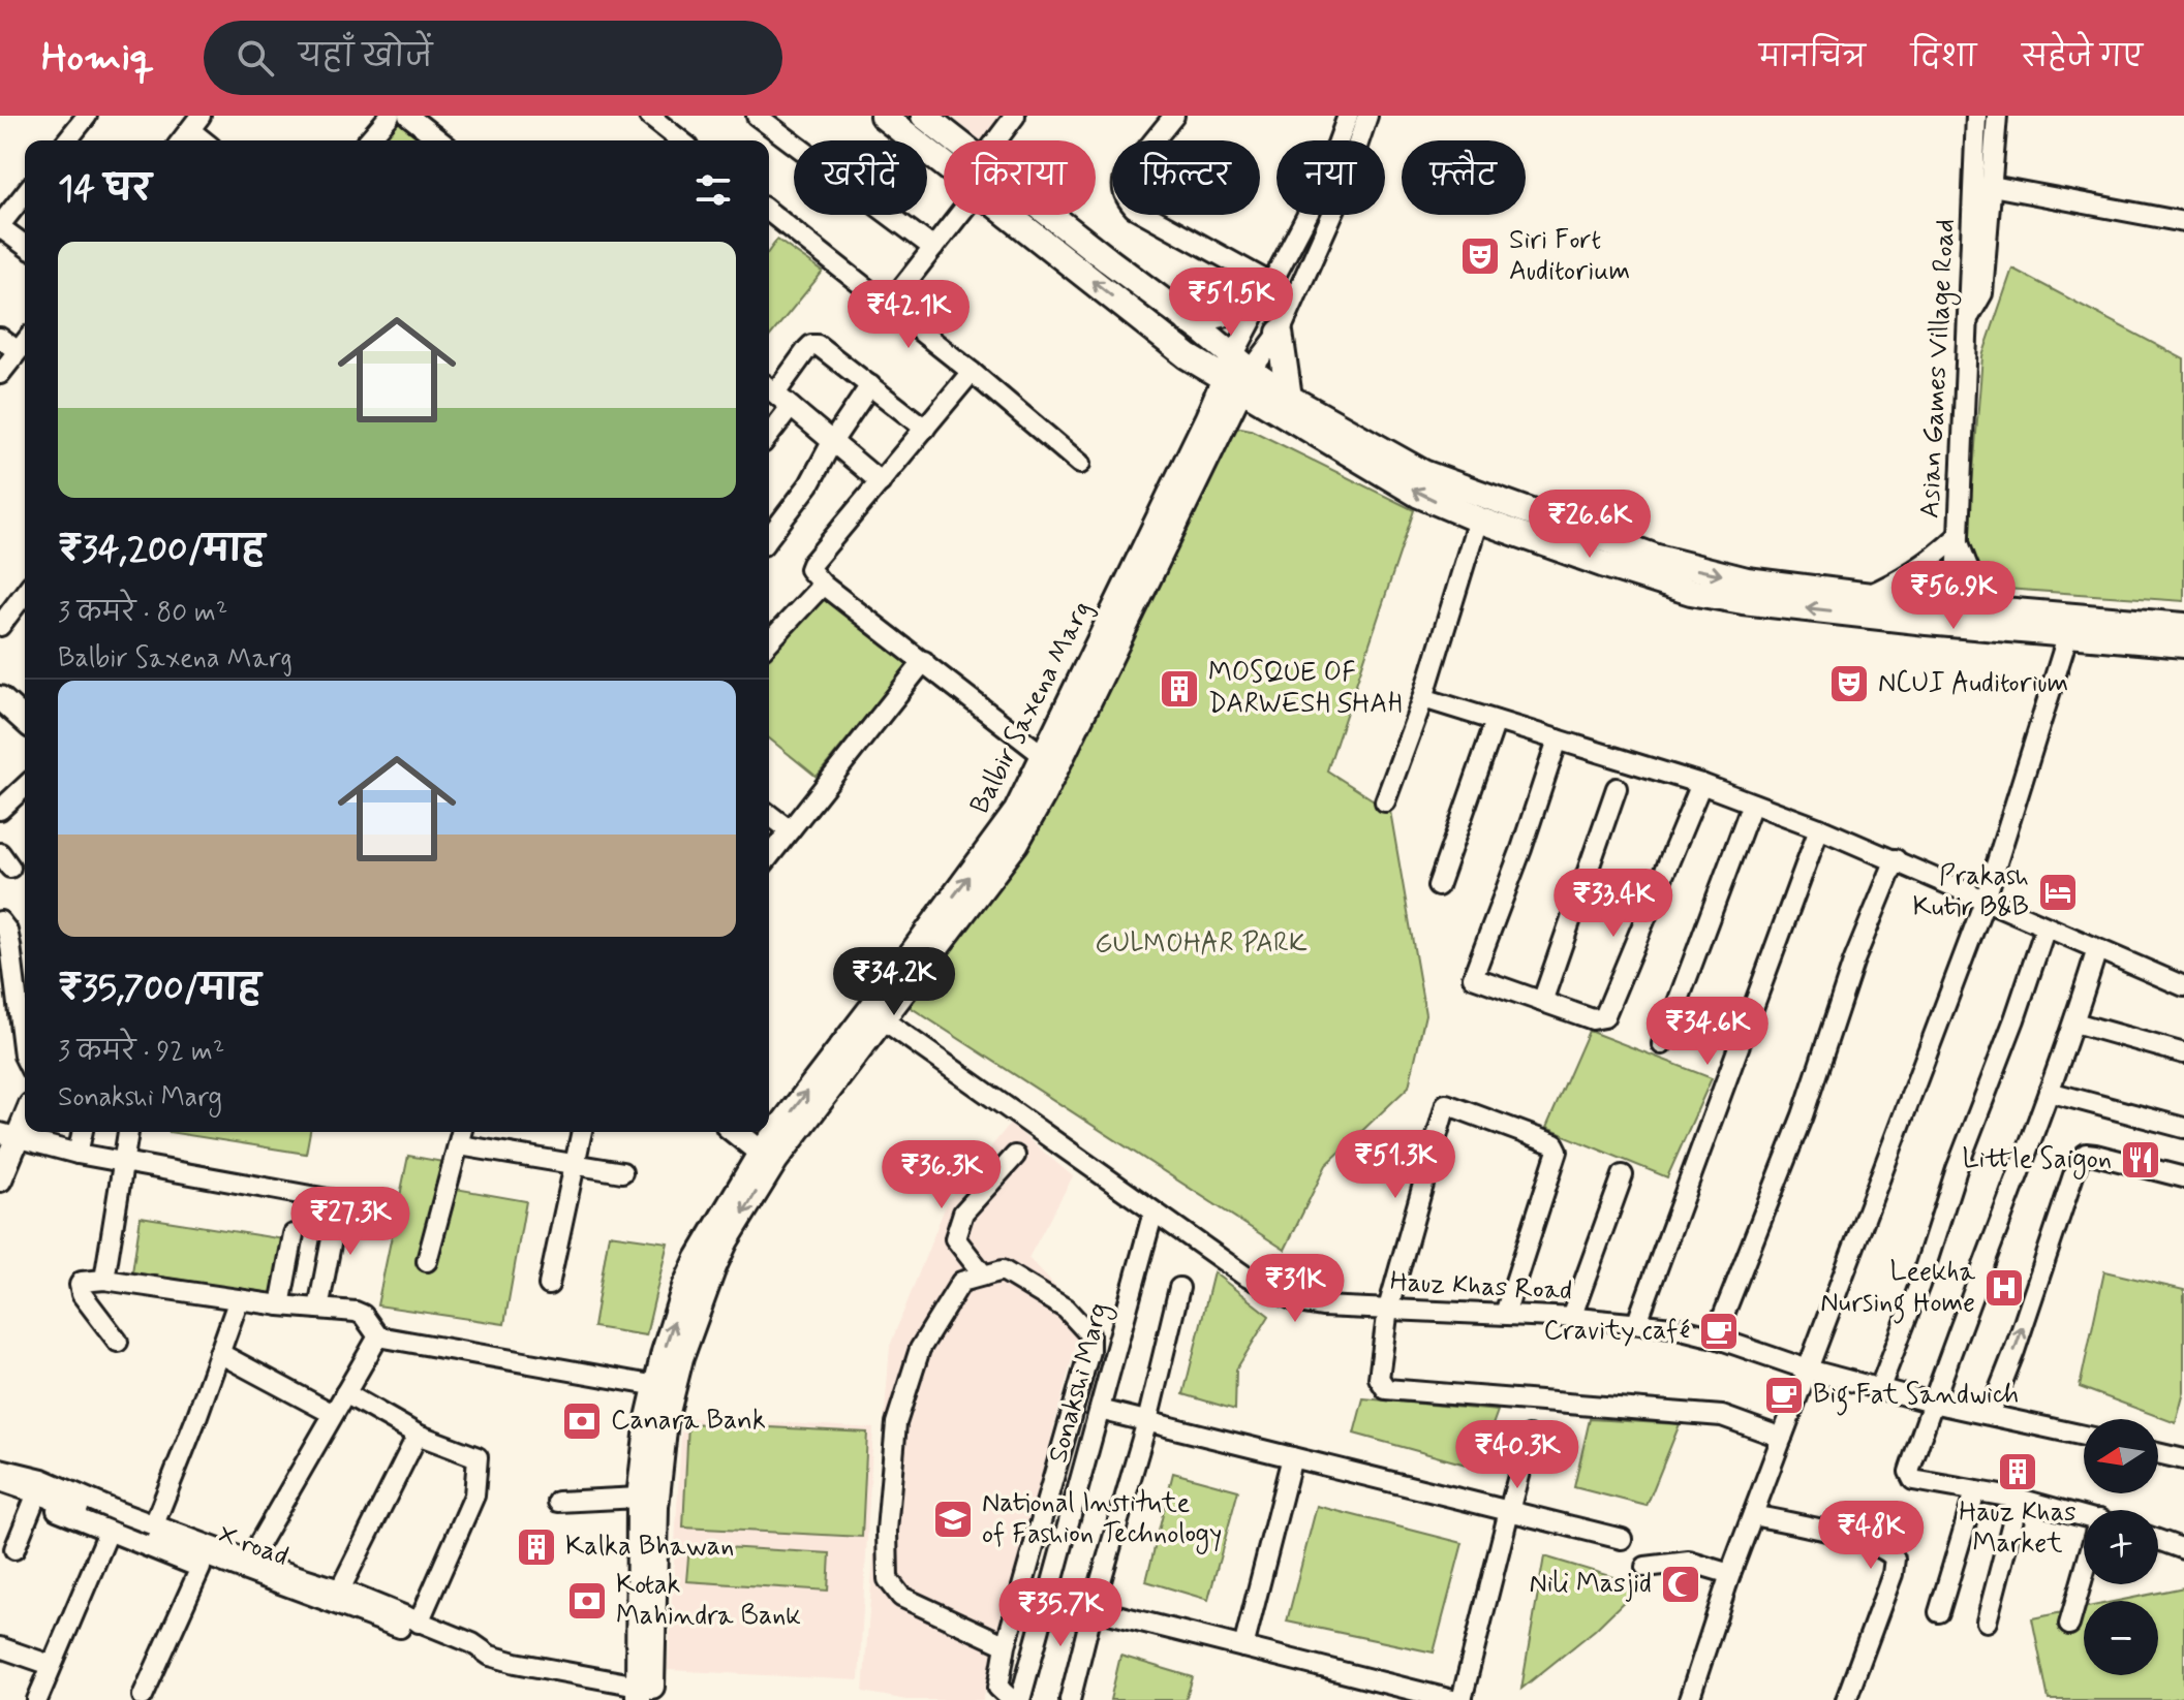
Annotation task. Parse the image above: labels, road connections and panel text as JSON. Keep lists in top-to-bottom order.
{
  "streets": {
    "street": [
      "Asian Games Village Road",
      "Balbir Saxena Marg",
      "Hauz Khas Road",
      "Sonakshi Marg",
      "X road"
    ]
  },
  "crossings": [
    ["Balbir Saxena Marg", "Hauz Khas Road"]
  ],
  "parks": ["GULMOHAR PARK"],
  "places": {
    "theatre": ["Siri Fort Auditorium", "NCUI Auditorium"],
    "building": ["MOSQUE OF DARWESH SHAH", "Hauz Khas Market", "Kalka Bhawan"],
    "hotel": ["Prakash Kutir B&B"],
    "restaurant": ["Little Saigon"],
    "hospital": ["Leekha Nursing Home"],
    "cafe": ["Cravity café", "Big Fat Sandwich"],
    "bank": ["Canara Bank", "Kotak Mahindra Bank"],
    "school or university": ["National Institute of Fashion Technology"],
    "mosque": ["Nili Masjid"]
  },
  "north": "left",
  "page": {
    "header": "Homiq",
    "search": "यहाँ खोजें",
    "nav": ["मानचित्र", "दिशा", "सहेजे गए"],
    "chip": [
      "खरीदें",
      "किराया",
      "फ़िल्टर",
      "नया",
      "फ़्लैट"
    ],
    "heading": "14 घर",
    "list": [
      {
        "name": "₹34,200/माह",
        "note": "3 कमरे · 80 m² · Balbir Saxena Marg"
      },
      {
        "name": "₹35,700/माह",
        "note": "3 कमरे · 92 m² · Sonakshi Marg"
      }
    ],
    "price": [
      "₹51.5K",
      "₹42.1K",
      "₹26.6K",
      "₹56.9K",
      "₹33.4K",
      "₹34.2K",
      "₹34.6K",
      "₹51.3K",
      "₹36.3K",
      "₹27.3K",
      "₹31K",
      "₹40.3K",
      "₹48K",
      "₹35.7K"
    ],
    "map_buttons": ["+", "−"]
  }
}
